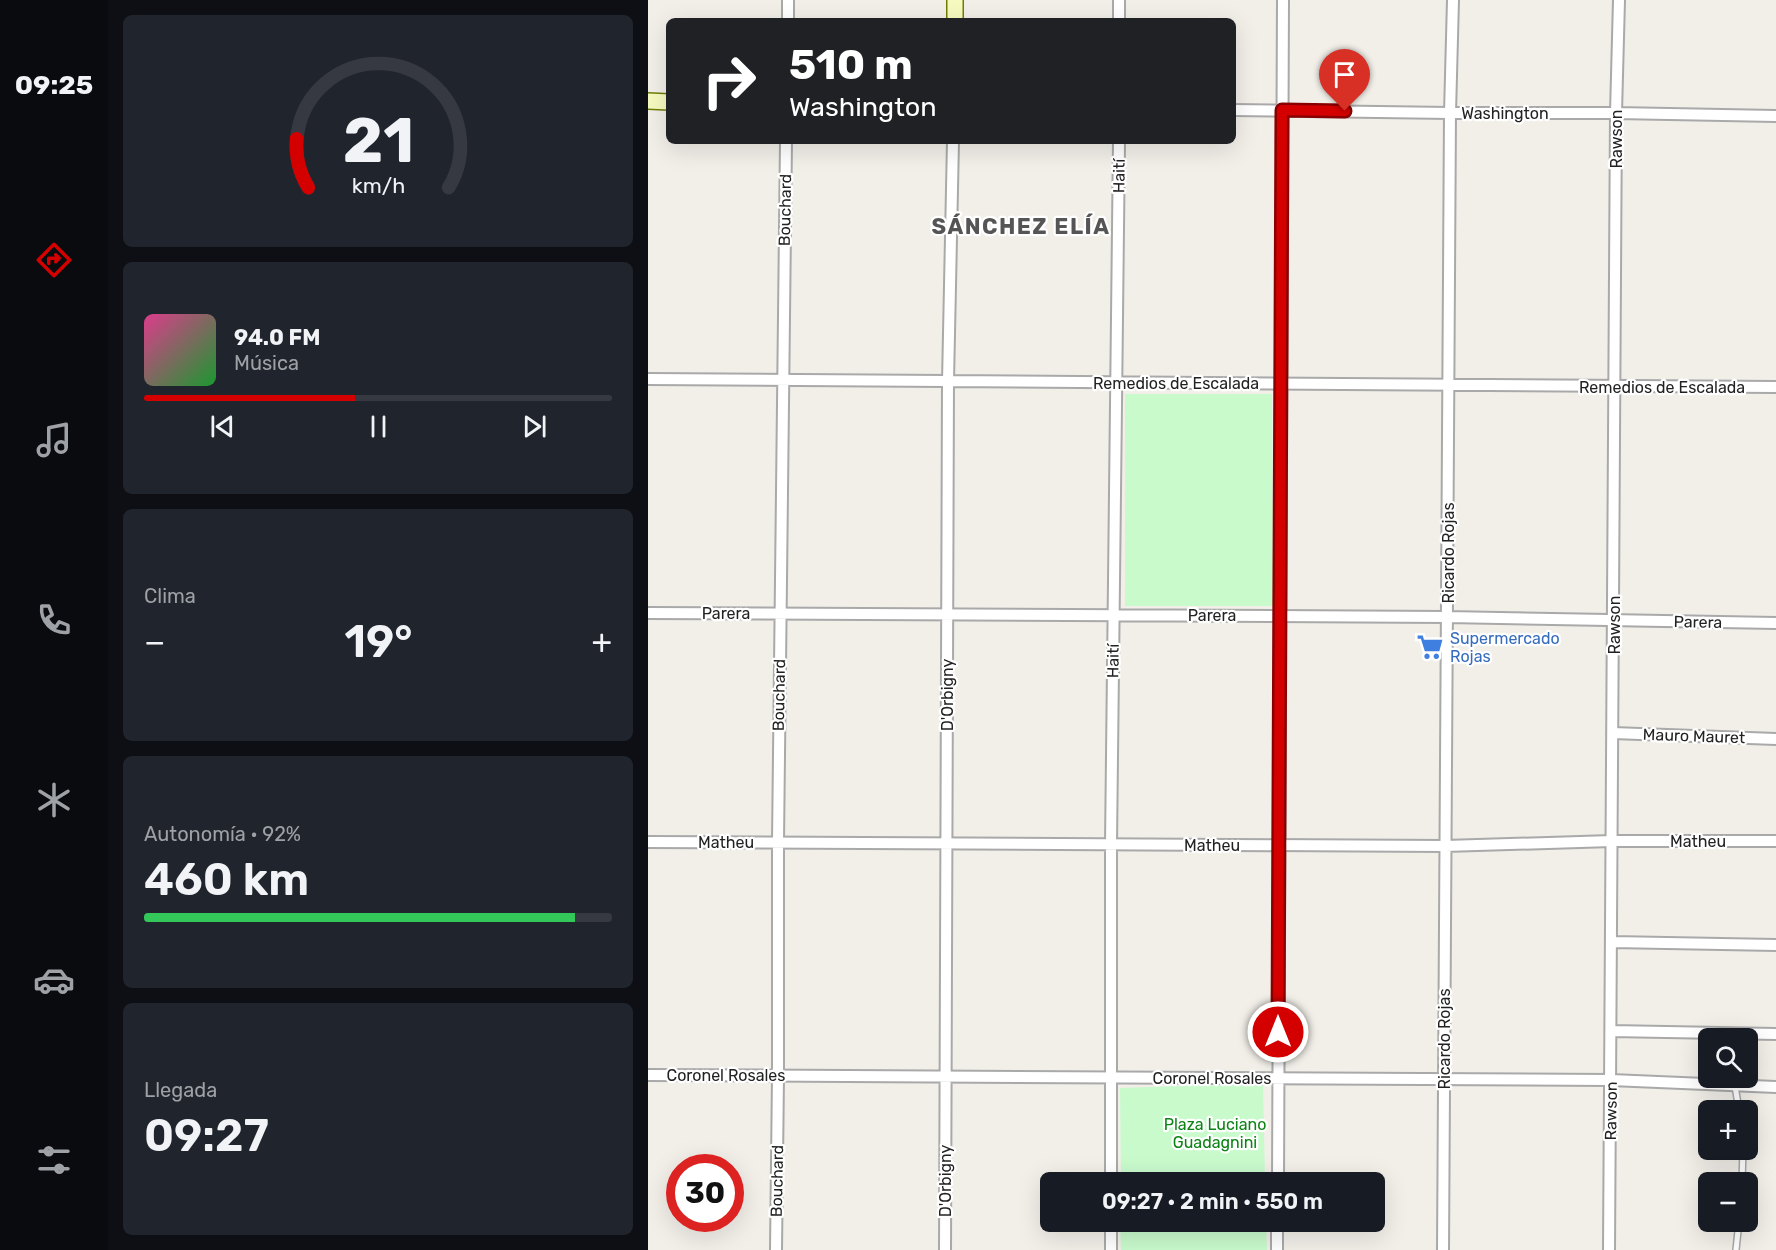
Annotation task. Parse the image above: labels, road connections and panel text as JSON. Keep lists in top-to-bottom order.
{
  "streets": {
    "street": [
      "Washington",
      "Rawson",
      "Haití",
      "Bouchard",
      "Remedios de Escalada",
      "Ricardo Rojas",
      "Parera",
      "D'Orbigny",
      "Mauro Mauret",
      "Matheu",
      "Coronel Rosales"
    ]
  },
  "crossings": [
    ["Washington", "Rawson"],
    ["Washington", "Ricardo Rojas"],
    ["Rawson", "Remedios de Escalada"],
    ["Rawson", "Parera"],
    ["Rawson", "Mauro Mauret"],
    ["Rawson", "Matheu"],
    ["Rawson", "Coronel Rosales"],
    ["Haití", "Remedios de Escalada"],
    ["Haití", "Parera"],
    ["Haití", "Matheu"],
    ["Haití", "Coronel Rosales"],
    ["Bouchard", "Remedios de Escalada"],
    ["Bouchard", "Parera"],
    ["Bouchard", "Matheu"],
    ["Bouchard", "Coronel Rosales"],
    ["Remedios de Escalada", "Ricardo Rojas"],
    ["Remedios de Escalada", "D'Orbigny"],
    ["Ricardo Rojas", "Parera"],
    ["Ricardo Rojas", "Matheu"],
    ["Ricardo Rojas", "Coronel Rosales"],
    ["Parera", "D'Orbigny"],
    ["D'Orbigny", "Matheu"],
    ["D'Orbigny", "Coronel Rosales"]
  ],
  "districts": ["SÁNCHEZ ELÍA"],
  "parks": ["Plaza Luciano Guadagnini"],
  "places": {
    "supermarket": ["Supermercado Rojas"]
  },
  "page": {
    "tabs": "09:25",
    "turn": ["510 m", "Washington"],
    "song": ["94.0 FM", "Música"],
    "tile": [
      "Clima",
      ["Autonomía · 92%", "460 km"],
      ["Llegada", "09:27"]
    ],
    "heat": ["−", "19°", "+"],
    "map_buttons": ["+", "−"],
    "limit": "30",
    "trip": "09:27 · 2 min · 550 m",
    "gauge": ["21", "km/h"]
  }
}
